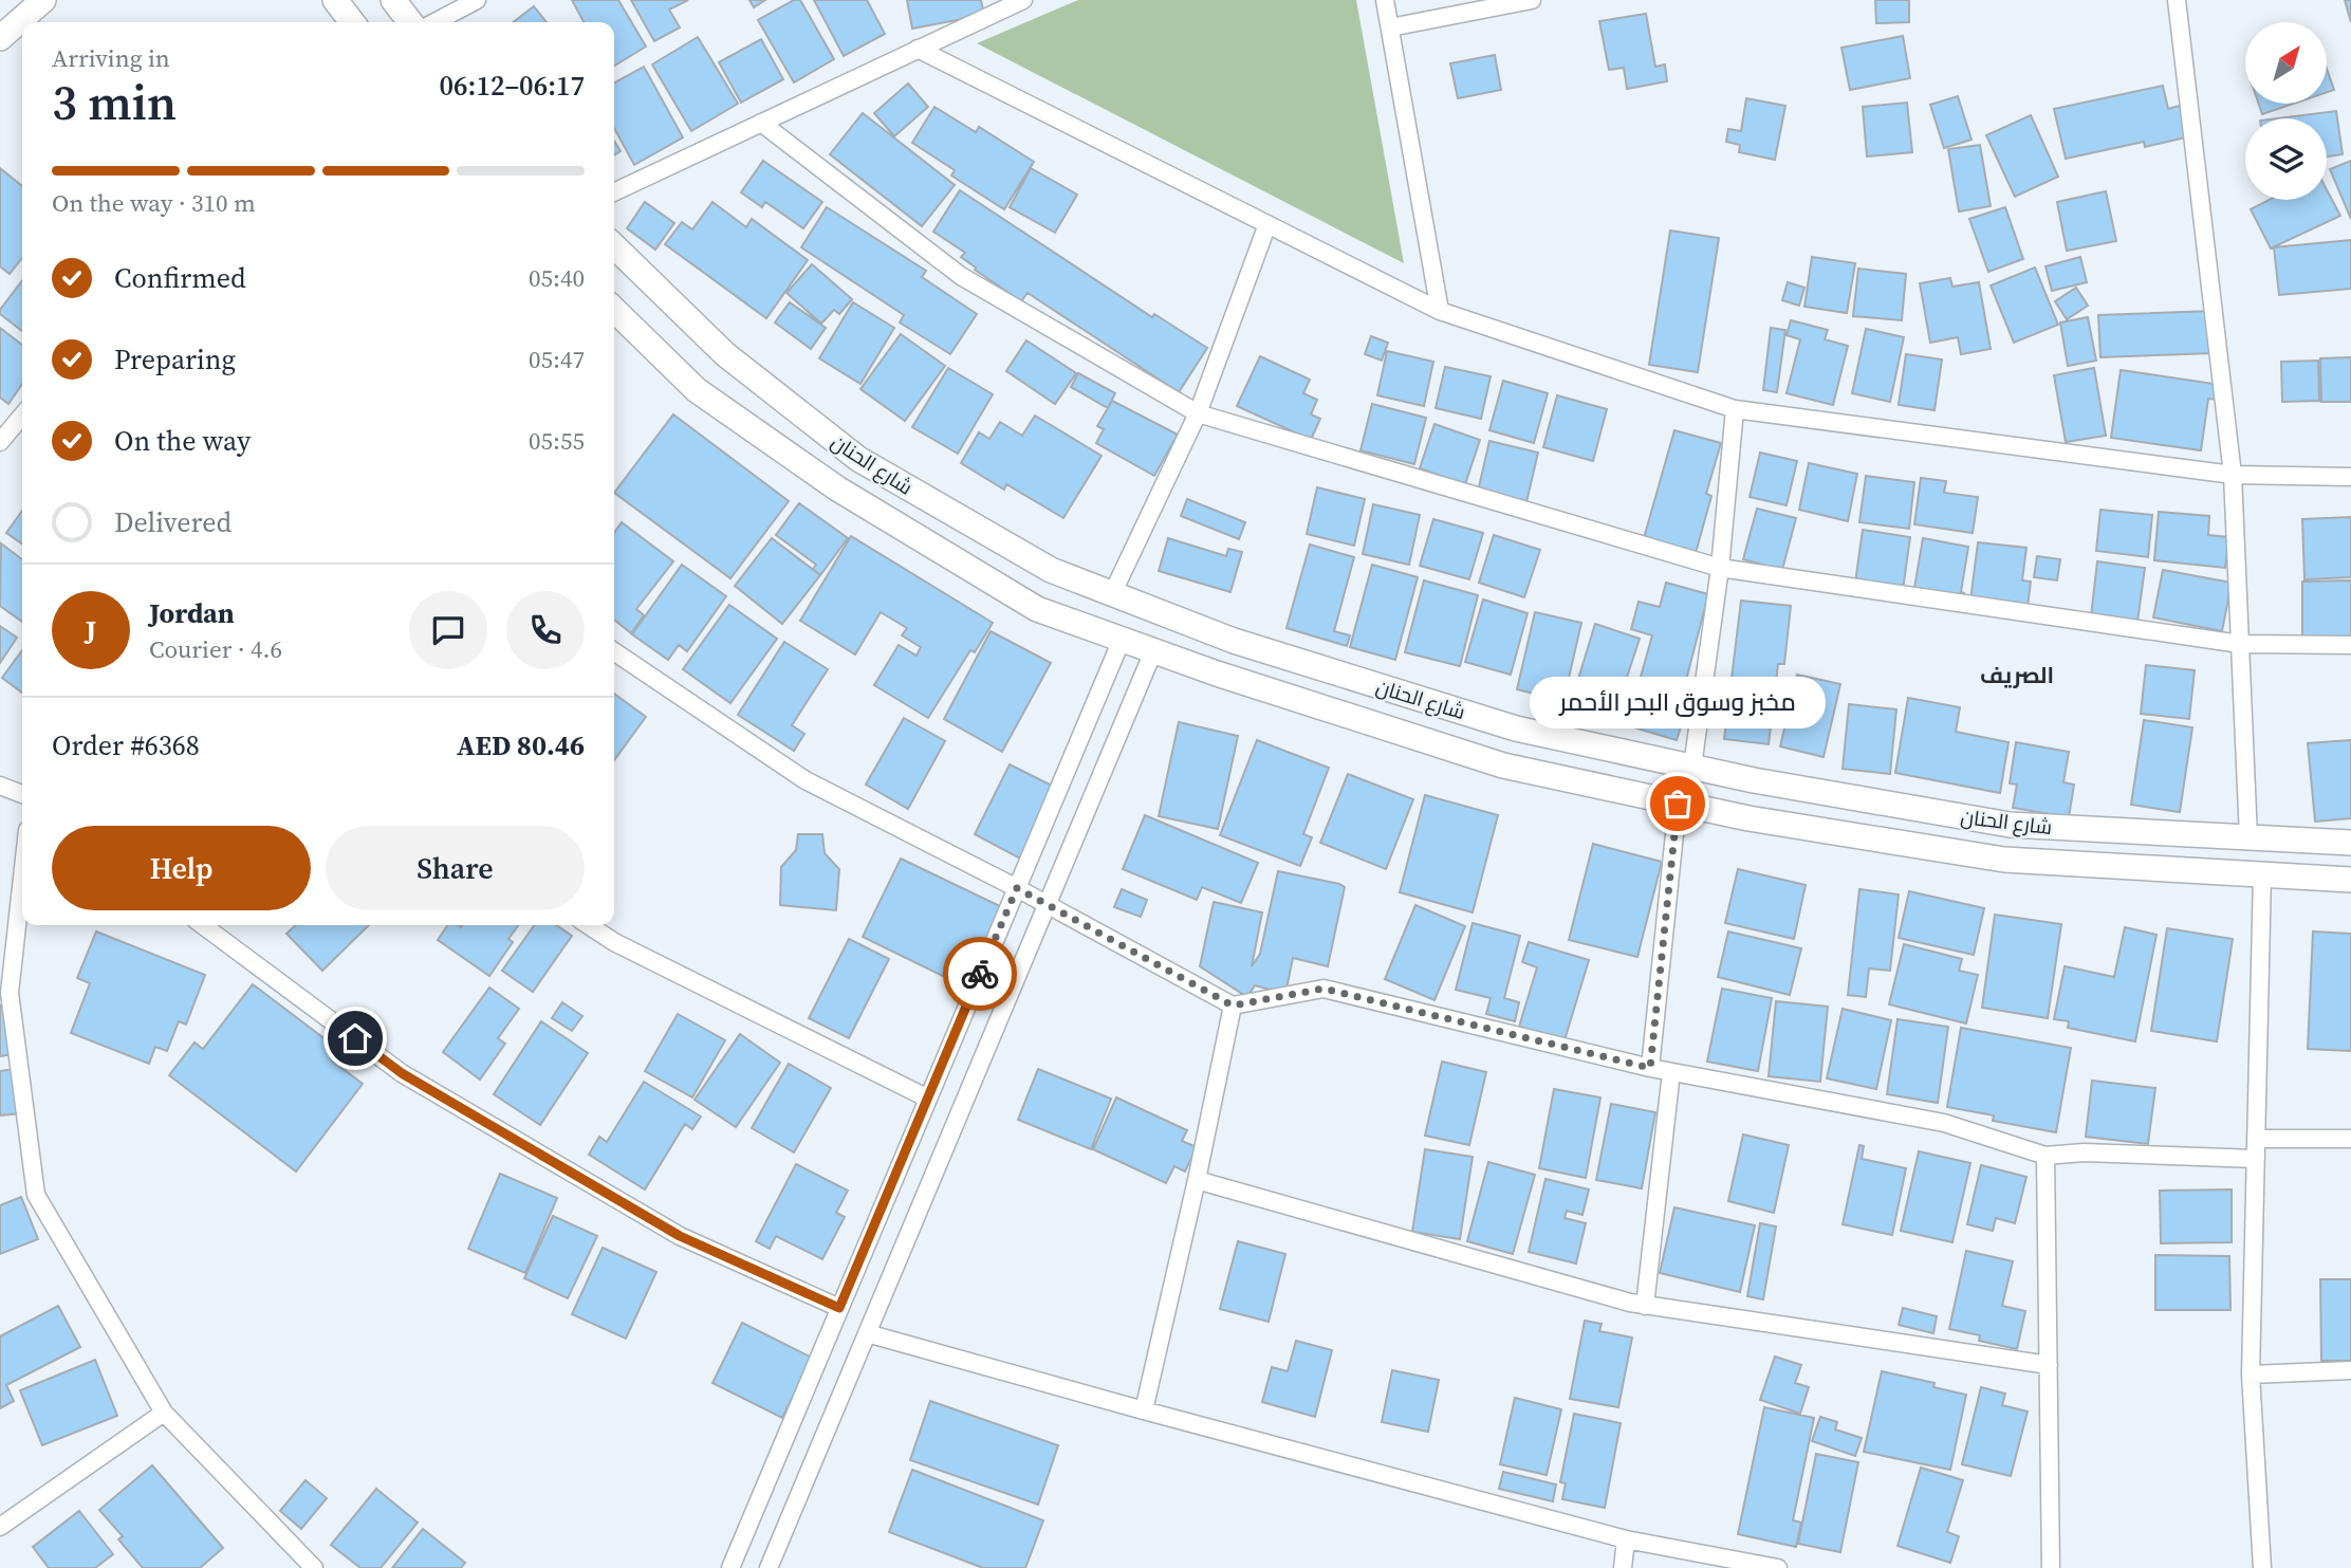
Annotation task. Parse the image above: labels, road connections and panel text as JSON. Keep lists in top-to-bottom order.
{
  "streets": {
    "main road": ["شارع الحنان"]
  },
  "districts": ["الصريف"],
  "places": ["مخبز وسوق البحر الأحمر"],
  "north": "top right",
  "page": {
    "heading": ["3 min", "Arriving in", "06:12–06:17"],
    "panel": [
      "Jordan",
      "Courier · 4.6",
      "Order #6368",
      "AED 80.46"
    ],
    "bar": "On the way · 310 m",
    "list": [
      ["Confirmed", "05:40"],
      ["Preparing", "05:47"],
      ["On the way", "05:55"],
      "Delivered"
    ],
    "round": "J",
    "bubble": "مخبز وسوق البحر الأحمر",
    "buttons": ["Help", "Share"]
  }
}
